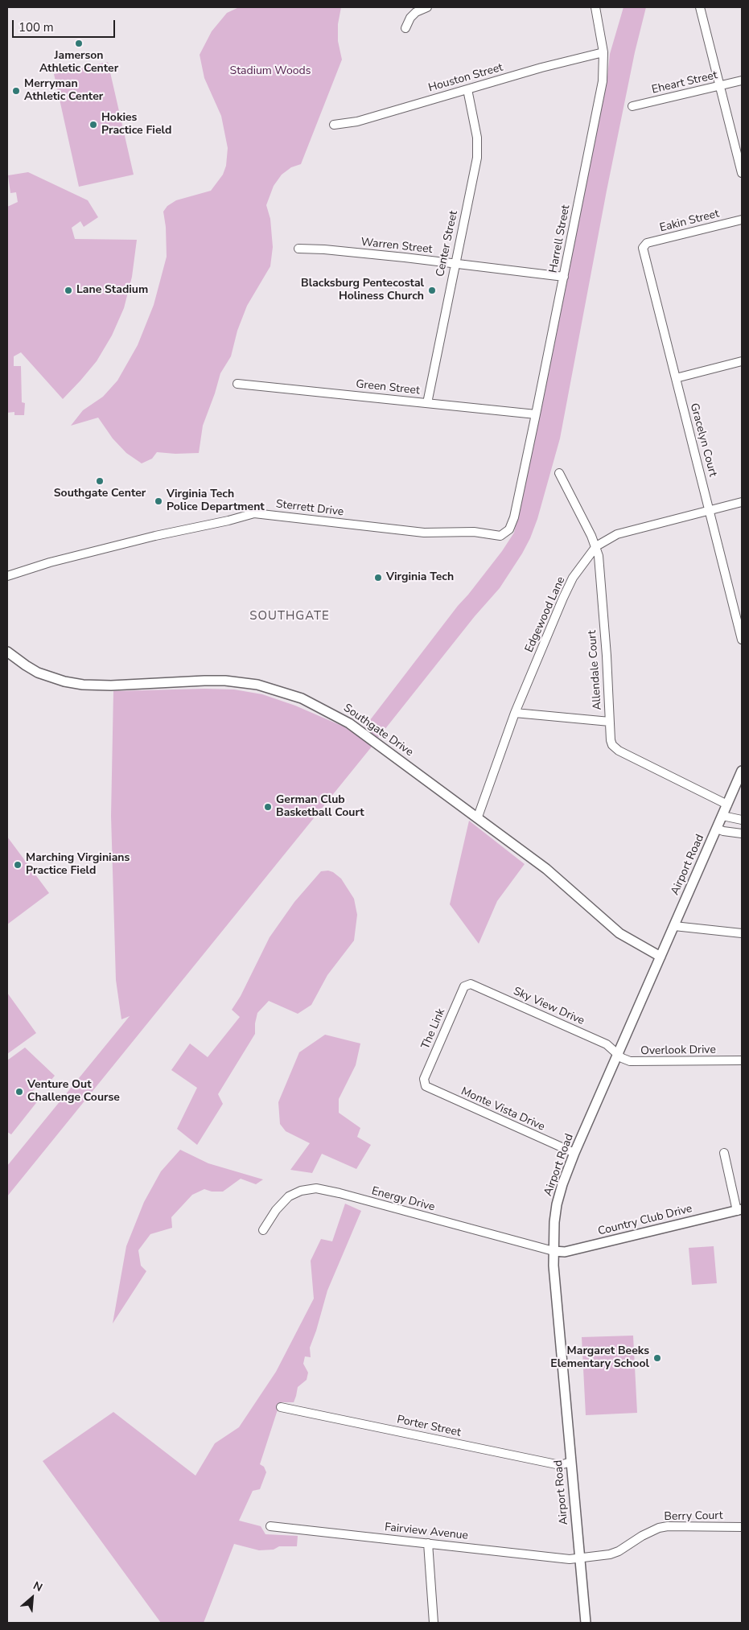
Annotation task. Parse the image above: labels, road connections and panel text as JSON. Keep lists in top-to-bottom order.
{
  "streets": {
    "street": [
      "Houston Street",
      "Eheart Street",
      "Eakin Street",
      "Harrell Street",
      "Center Street",
      "Warren Street",
      "Green Street",
      "Gracelyn Court",
      "Sterrett Drive",
      "Edgewood Lane",
      "Allendale Court",
      "Southgate Drive",
      "Airport Road",
      "Sky View Drive",
      "The Link",
      "Overlook Drive",
      "Monte Vista Drive",
      "Energy Drive",
      "Country Club Drive",
      "Porter Street",
      "Berry Court",
      "Fairview Avenue"
    ]
  },
  "crossings": [
    ["Houston Street", "Harrell Street"],
    ["Houston Street", "Center Street"],
    ["Eakin Street", "Gracelyn Court"],
    ["Harrell Street", "Warren Street"],
    ["Harrell Street", "Green Street"],
    ["Harrell Street", "Sterrett Drive"],
    ["Center Street", "Warren Street"],
    ["Center Street", "Green Street"],
    ["Gracelyn Court", "Edgewood Lane"],
    ["Edgewood Lane", "Allendale Court"],
    ["Edgewood Lane", "Southgate Drive"],
    ["Allendale Court", "Airport Road"],
    ["Southgate Drive", "Airport Road"],
    ["Airport Road", "Sky View Drive"],
    ["Airport Road", "Overlook Drive"],
    ["Airport Road", "Monte Vista Drive"],
    ["Airport Road", "Energy Drive"],
    ["Airport Road", "Country Club Drive"],
    ["Airport Road", "Porter Street"],
    ["Airport Road", "Berry Court"],
    ["Airport Road", "Fairview Avenue"],
    ["Sky View Drive", "The Link"],
    ["Sky View Drive", "Overlook Drive"],
    ["The Link", "Monte Vista Drive"],
    ["Energy Drive", "Country Club Drive"],
    ["Berry Court", "Fairview Avenue"]
  ],
  "districts": ["SOUTHGATE"],
  "parks": ["Stadium Woods"],
  "places": [
    "Jamerson Athletic Center",
    "Merryman Athletic Center",
    "Hokies Practice Field",
    "Lane Stadium",
    "Blacksburg Pentecostal Holiness Church",
    "Southgate Center",
    "Virginia Tech Police Department",
    "Virginia Tech",
    "German Club Basketball Court",
    "Marching Virginians Practice Field",
    "Venture Out Challenge Course",
    "Margaret Beeks Elementary School"
  ],
  "scale_bar": "100 m",
  "north": "top right"
}
